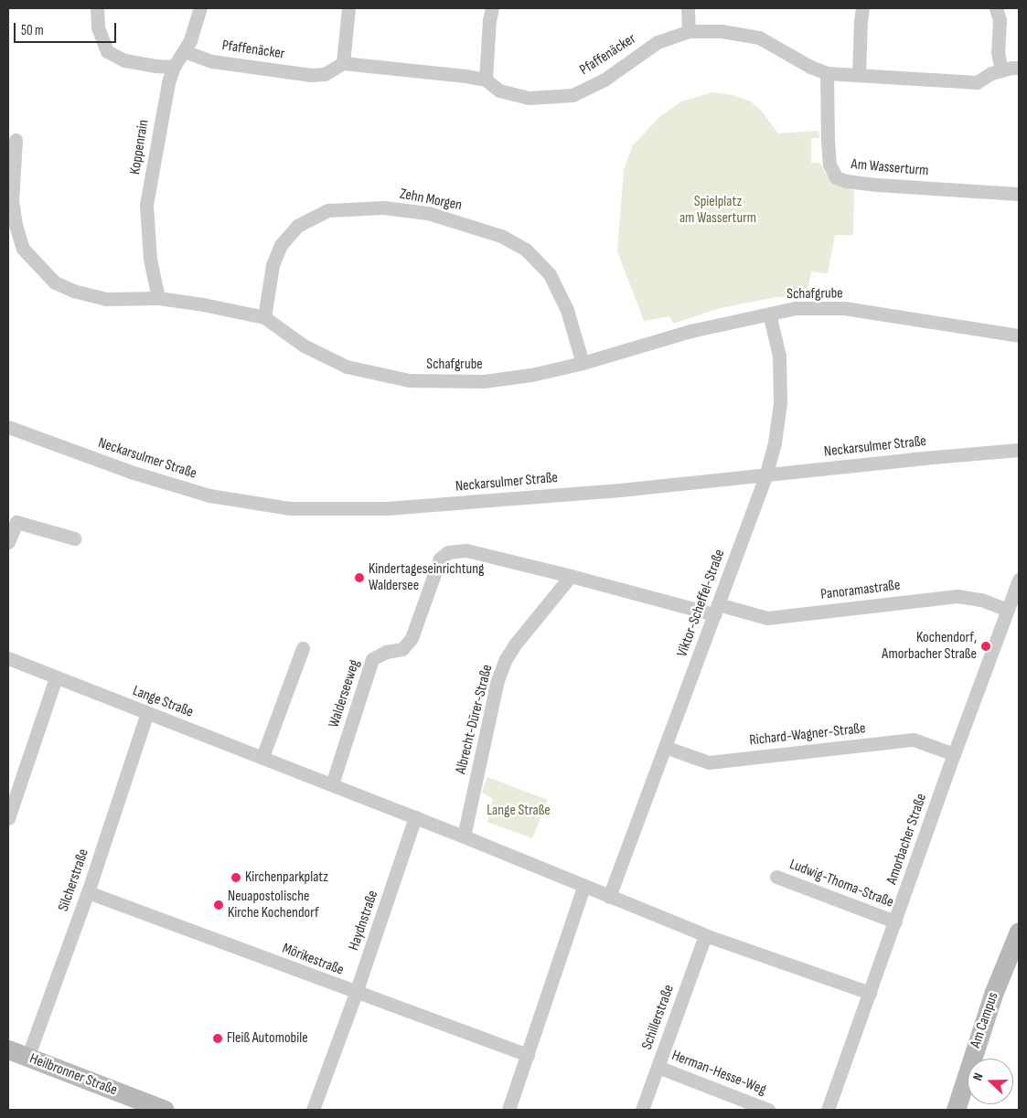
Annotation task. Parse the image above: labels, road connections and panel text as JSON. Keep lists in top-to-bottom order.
{
  "streets": {
    "street": [
      "Pfaffenäcker",
      "Koppenrain",
      "Am Wasserturm",
      "Zehn Morgen",
      "Schafgrube",
      "Neckarsulmer Straße",
      "Panoramastraße",
      "Viktor-Scheffel-Straße",
      "Walderseeweg",
      "Lange Straße",
      "Albrecht-Dürer-Straße",
      "Richard-Wagner-Straße",
      "Amorbacher Straße",
      "Silcherstraße",
      "Ludwig-Thoma-Straße",
      "Haydnstraße",
      "Mörikestraße",
      "Schillerstraße",
      "Am Campus",
      "Herman-Hesse-Weg",
      "Heilbronner Straße"
    ]
  },
  "crossings": [
    ["Pfaffenäcker", "Koppenrain"],
    ["Pfaffenäcker", "Am Wasserturm"],
    ["Koppenrain", "Schafgrube"],
    ["Zehn Morgen", "Schafgrube"],
    ["Schafgrube", "Viktor-Scheffel-Straße"],
    ["Neckarsulmer Straße", "Viktor-Scheffel-Straße"],
    ["Panoramastraße", "Viktor-Scheffel-Straße"],
    ["Panoramastraße", "Walderseeweg"],
    ["Panoramastraße", "Albrecht-Dürer-Straße"],
    ["Panoramastraße", "Amorbacher Straße"],
    ["Viktor-Scheffel-Straße", "Lange Straße"],
    ["Viktor-Scheffel-Straße", "Richard-Wagner-Straße"],
    ["Walderseeweg", "Lange Straße"],
    ["Lange Straße", "Albrecht-Dürer-Straße"],
    ["Lange Straße", "Amorbacher Straße"],
    ["Lange Straße", "Silcherstraße"],
    ["Lange Straße", "Haydnstraße"],
    ["Lange Straße", "Schillerstraße"],
    ["Richard-Wagner-Straße", "Amorbacher Straße"],
    ["Amorbacher Straße", "Ludwig-Thoma-Straße"],
    ["Silcherstraße", "Mörikestraße"],
    ["Silcherstraße", "Heilbronner Straße"],
    ["Haydnstraße", "Mörikestraße"],
    ["Schillerstraße", "Herman-Hesse-Weg"]
  ],
  "parks": ["Spielplatz am Wasserturm", "Lange Straße"],
  "places": [
    "Kindertageseinrichtung Waldersee",
    "Kochendorf, Amorbacher Straße",
    "Kirchenparkplatz",
    "Neuapostolische Kirche Kochendorf",
    "Fleiß Automobile"
  ],
  "scale_bar": "50 m",
  "north": "left"
}
